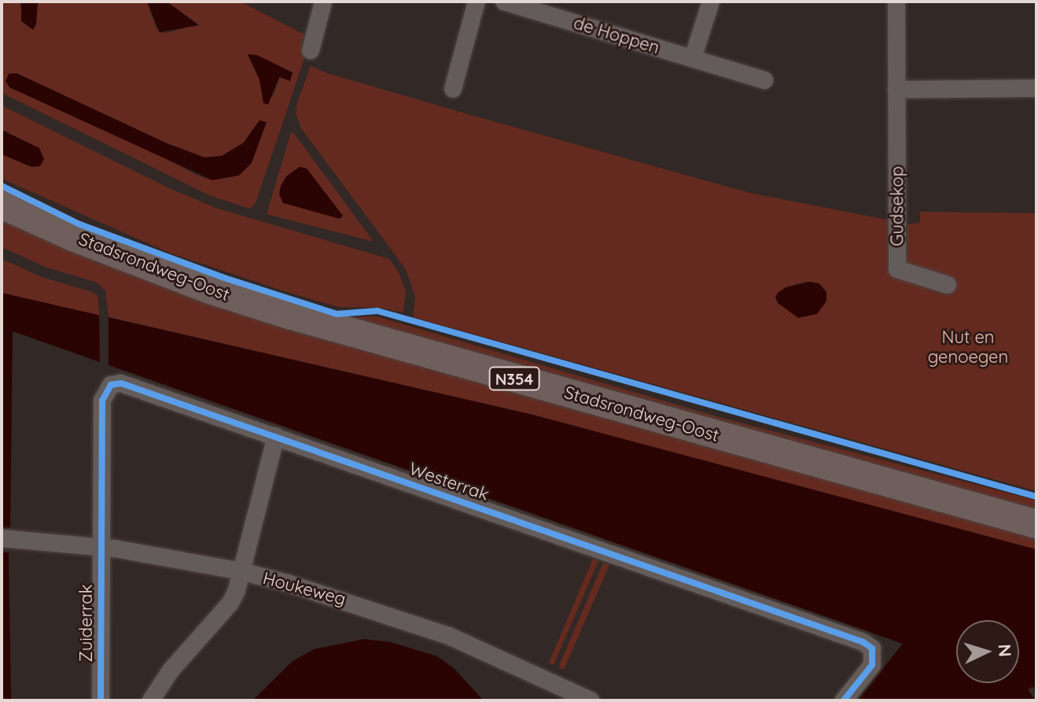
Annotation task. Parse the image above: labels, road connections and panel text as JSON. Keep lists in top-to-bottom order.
{
  "streets": {
    "main road": ["Stadsrondweg-Oost", "N354"],
    "street": [
      "de Hoppen",
      "Gudsekop",
      "Westerrak",
      "Houkeweg",
      "Zuiderrak"
    ]
  },
  "crossings": [
    ["Westerrak", "Houkeweg"],
    ["Westerrak", "Zuiderrak"],
    ["Houkeweg", "Zuiderrak"]
  ],
  "parks": ["Nut en genoegen"],
  "north": "right"
}
